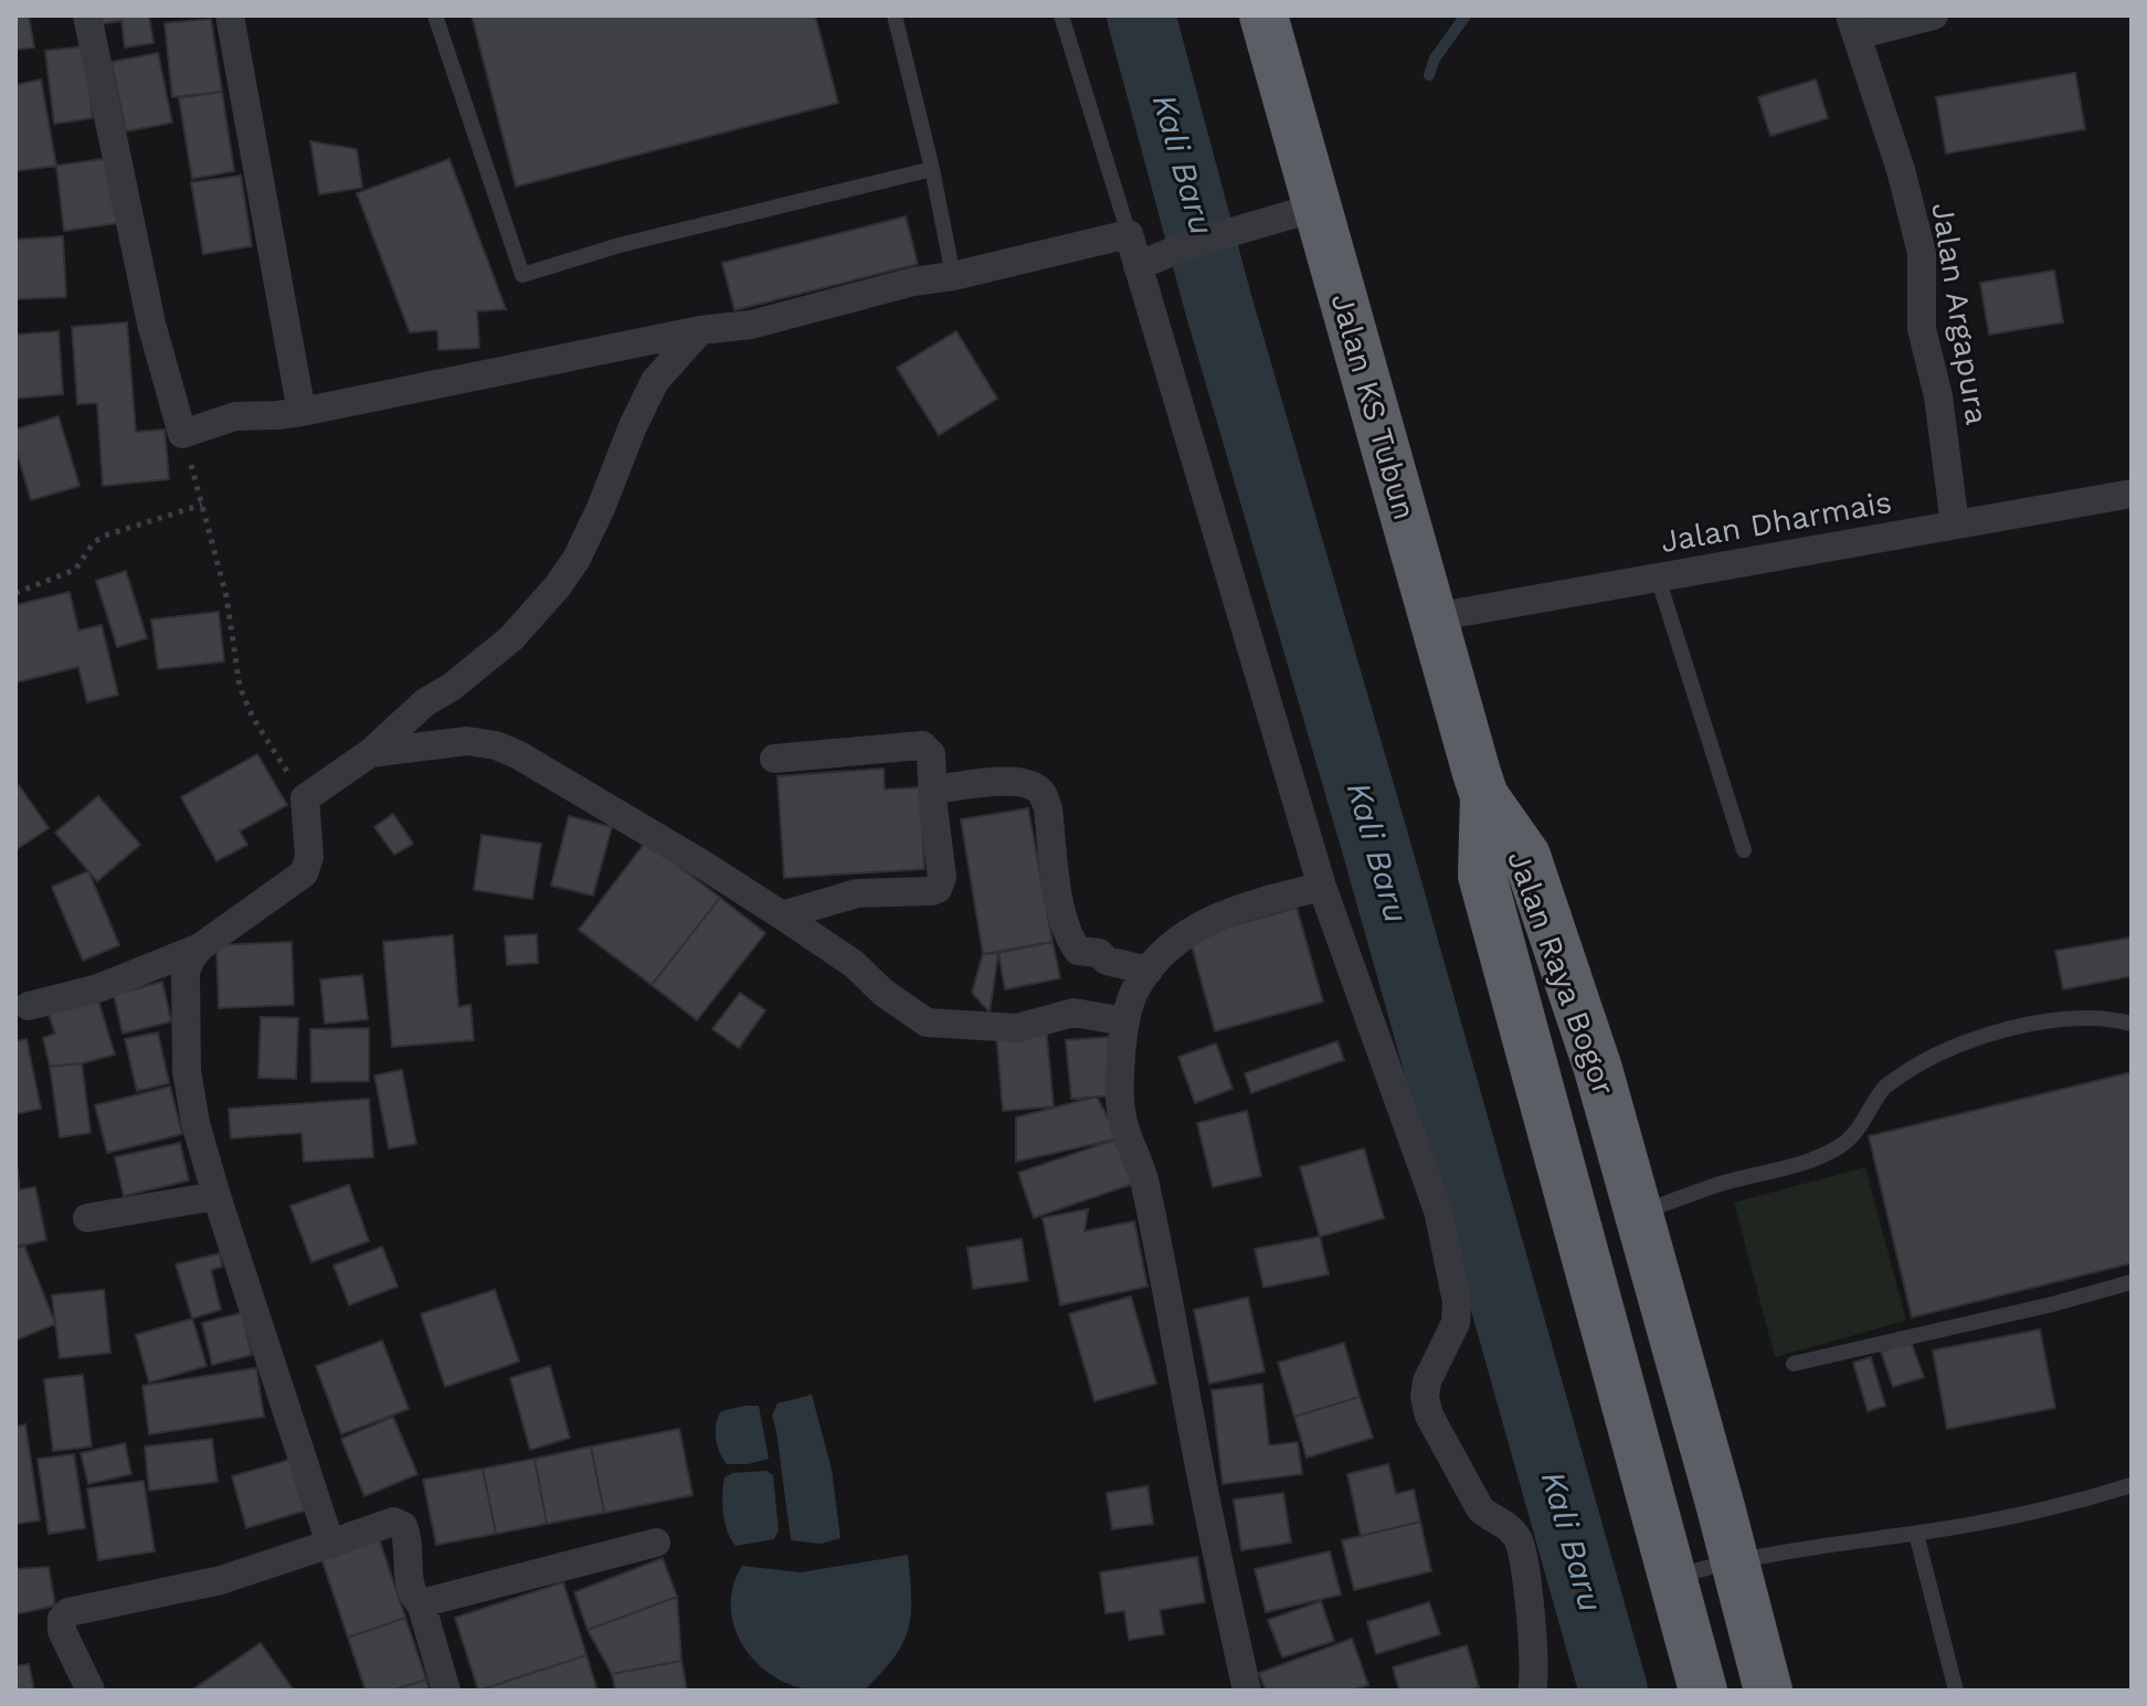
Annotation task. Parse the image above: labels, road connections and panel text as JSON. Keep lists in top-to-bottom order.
{
  "streets": {
    "highway": ["Jalan KS Tubun", "Jalan Raya Bogor"],
    "street": ["Jalan Argapura", "Jalan Dharmais"]
  },
  "crossings": [
    ["Jalan Argapura", "Jalan Dharmais"],
    ["Jalan KS Tubun", "Jalan Dharmais"],
    ["Jalan KS Tubun", "Jalan Raya Bogor"]
  ],
  "water": ["Kali Baru"]
}
